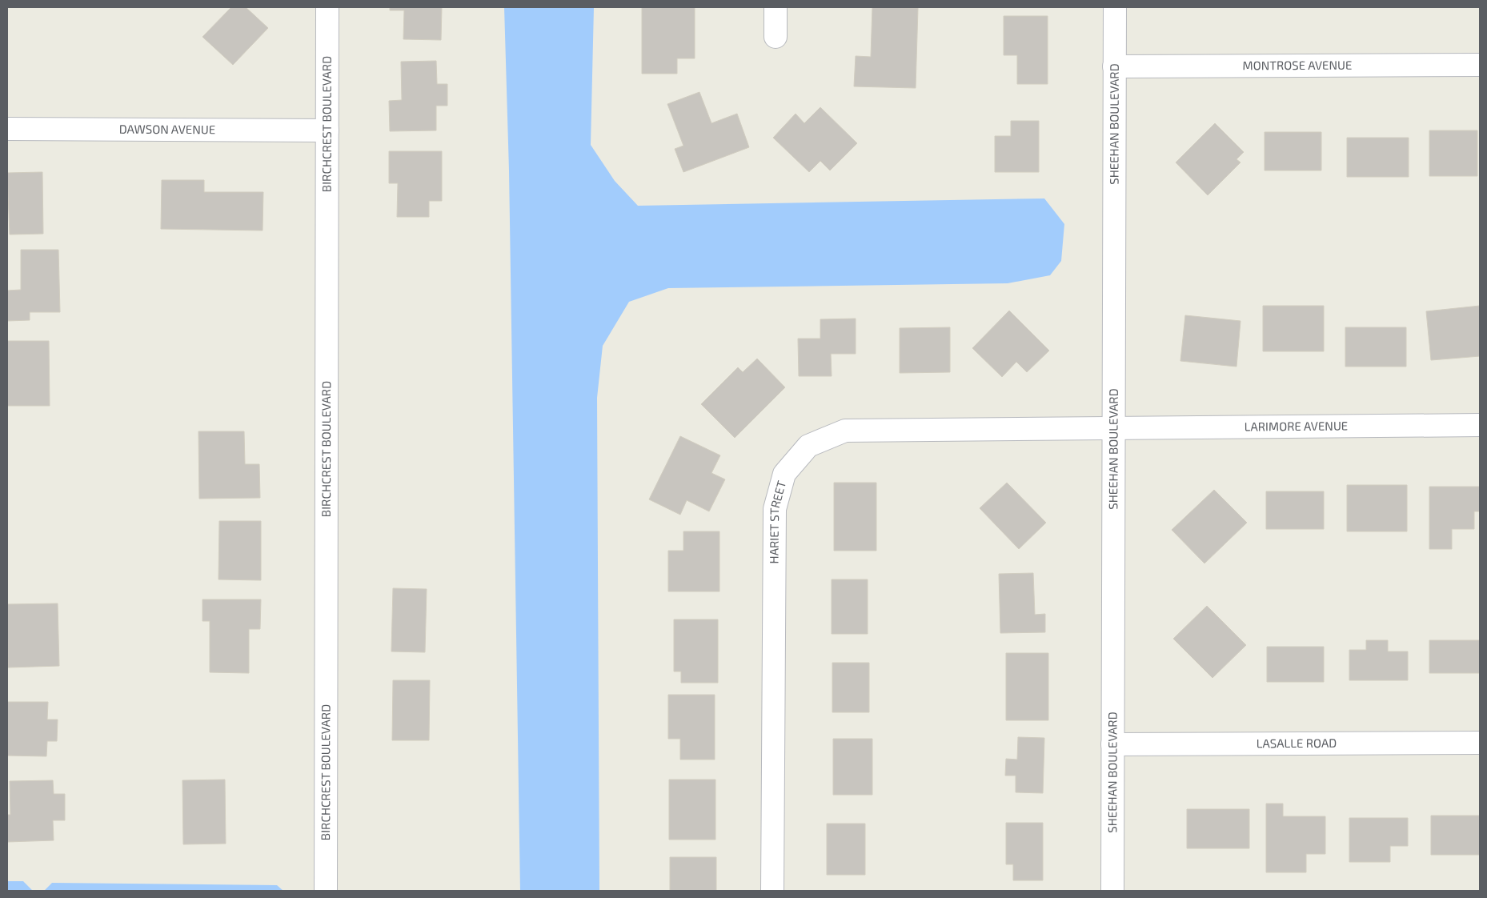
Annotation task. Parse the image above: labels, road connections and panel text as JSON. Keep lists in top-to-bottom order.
{
  "streets": {
    "street": [
      "MONTROSE AVENUE",
      "BIRCHCREST BOULEVARD",
      "SHEEHAN BOULEVARD",
      "DAWSON AVENUE",
      "LARIMORE AVENUE",
      "HARIET STREET",
      "LASALLE ROAD"
    ]
  },
  "crossings": [
    ["MONTROSE AVENUE", "SHEEHAN BOULEVARD"],
    ["BIRCHCREST BOULEVARD", "DAWSON AVENUE"],
    ["SHEEHAN BOULEVARD", "LARIMORE AVENUE"],
    ["SHEEHAN BOULEVARD", "HARIET STREET"],
    ["SHEEHAN BOULEVARD", "LASALLE ROAD"],
    ["LARIMORE AVENUE", "HARIET STREET"]
  ]
}
